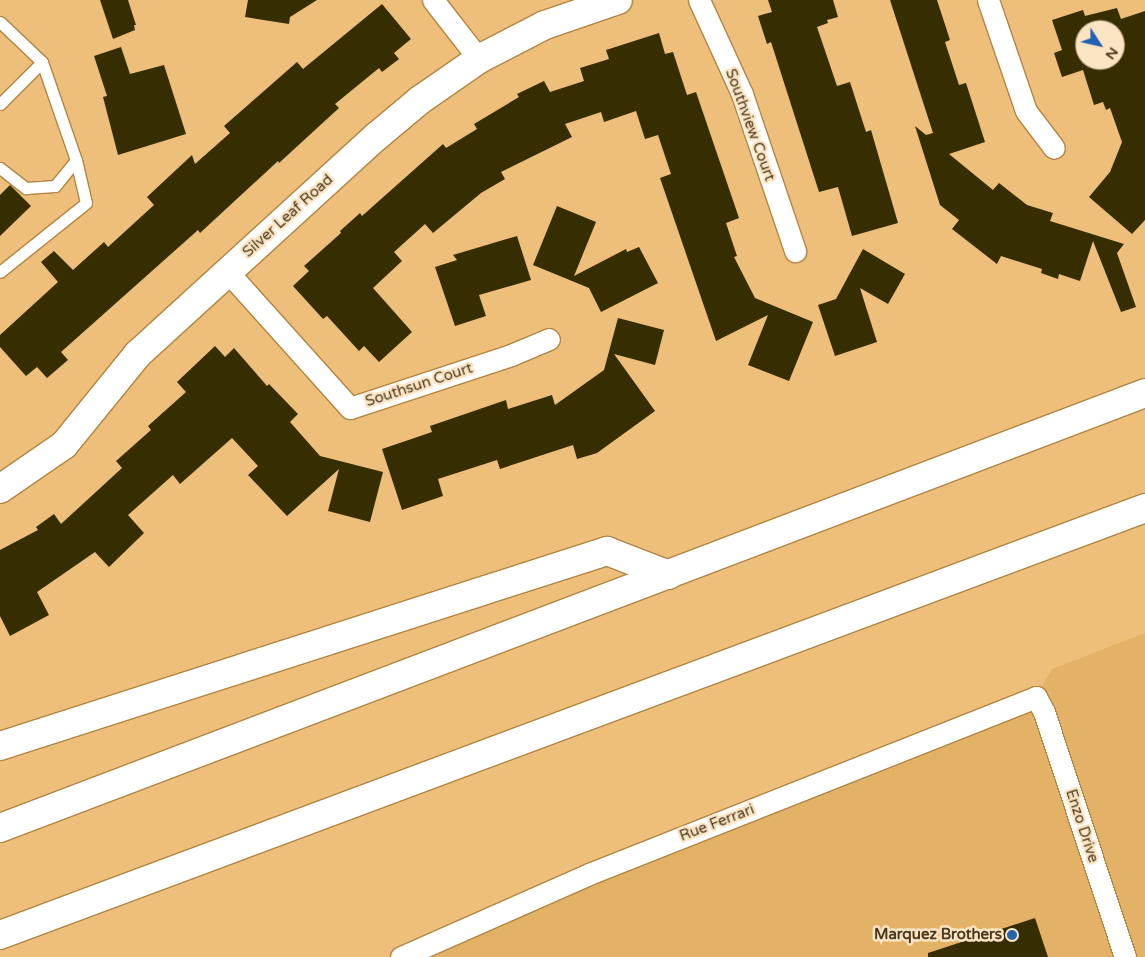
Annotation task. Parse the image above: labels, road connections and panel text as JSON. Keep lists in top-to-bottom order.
{
  "streets": {
    "main road": ["Silver Leaf Road"],
    "street": [
      "Southview Court",
      "Southsun Court",
      "Rue Ferrari",
      "Enzo Drive"
    ]
  },
  "crossings": [
    ["Silver Leaf Road", "Southsun Court"],
    ["Rue Ferrari", "Enzo Drive"]
  ],
  "places": ["Marquez Brothers"],
  "north": "bottom right"
}
